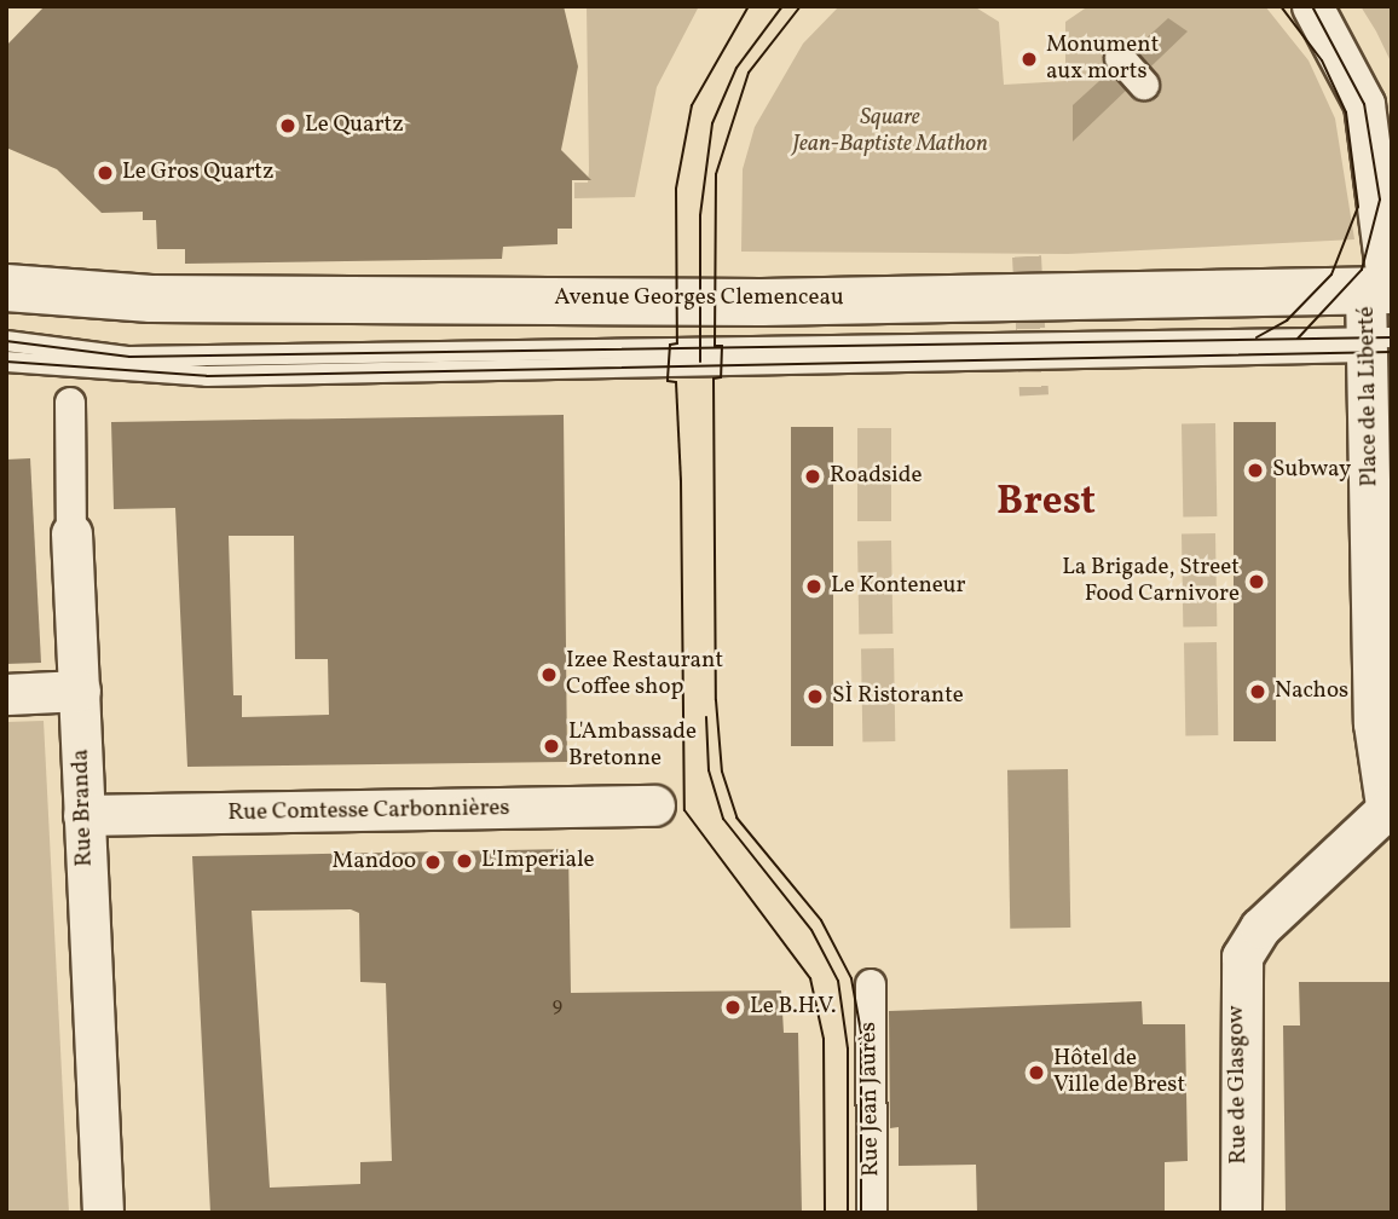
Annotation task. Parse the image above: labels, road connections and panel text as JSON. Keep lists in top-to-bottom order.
{
  "streets": {
    "main road": ["Avenue Georges Clemenceau"],
    "street": [
      "Place de la Liberté",
      "Rue Branda",
      "Rue Comtesse Carbonnières",
      "Rue de Glasgow",
      "Rue Jean Jaurès"
    ]
  },
  "crossings": [
    ["Avenue Georges Clemenceau", "Place de la Liberté"],
    ["Place de la Liberté", "Rue de Glasgow"],
    ["Rue Branda", "Rue Comtesse Carbonnières"]
  ],
  "districts": ["Brest"],
  "parks": ["Square Jean-Baptiste Mathon"],
  "places": [
    "Monument aux morts",
    "Le Quartz",
    "Le Gros Quartz",
    "Subway",
    "Roadside",
    "La Brigade, Street Food Carnivore",
    "Le Konteneur",
    "Izee Restaurant Coffee shop",
    "Nachos",
    "SÌ Ristorante",
    "L'Ambassade Bretonne",
    "L'Imperiale",
    "Mandoo",
    "Le B.H.V.",
    "Hôtel de Ville de Brest"
  ],
  "house_numbers": ["9"]
}
